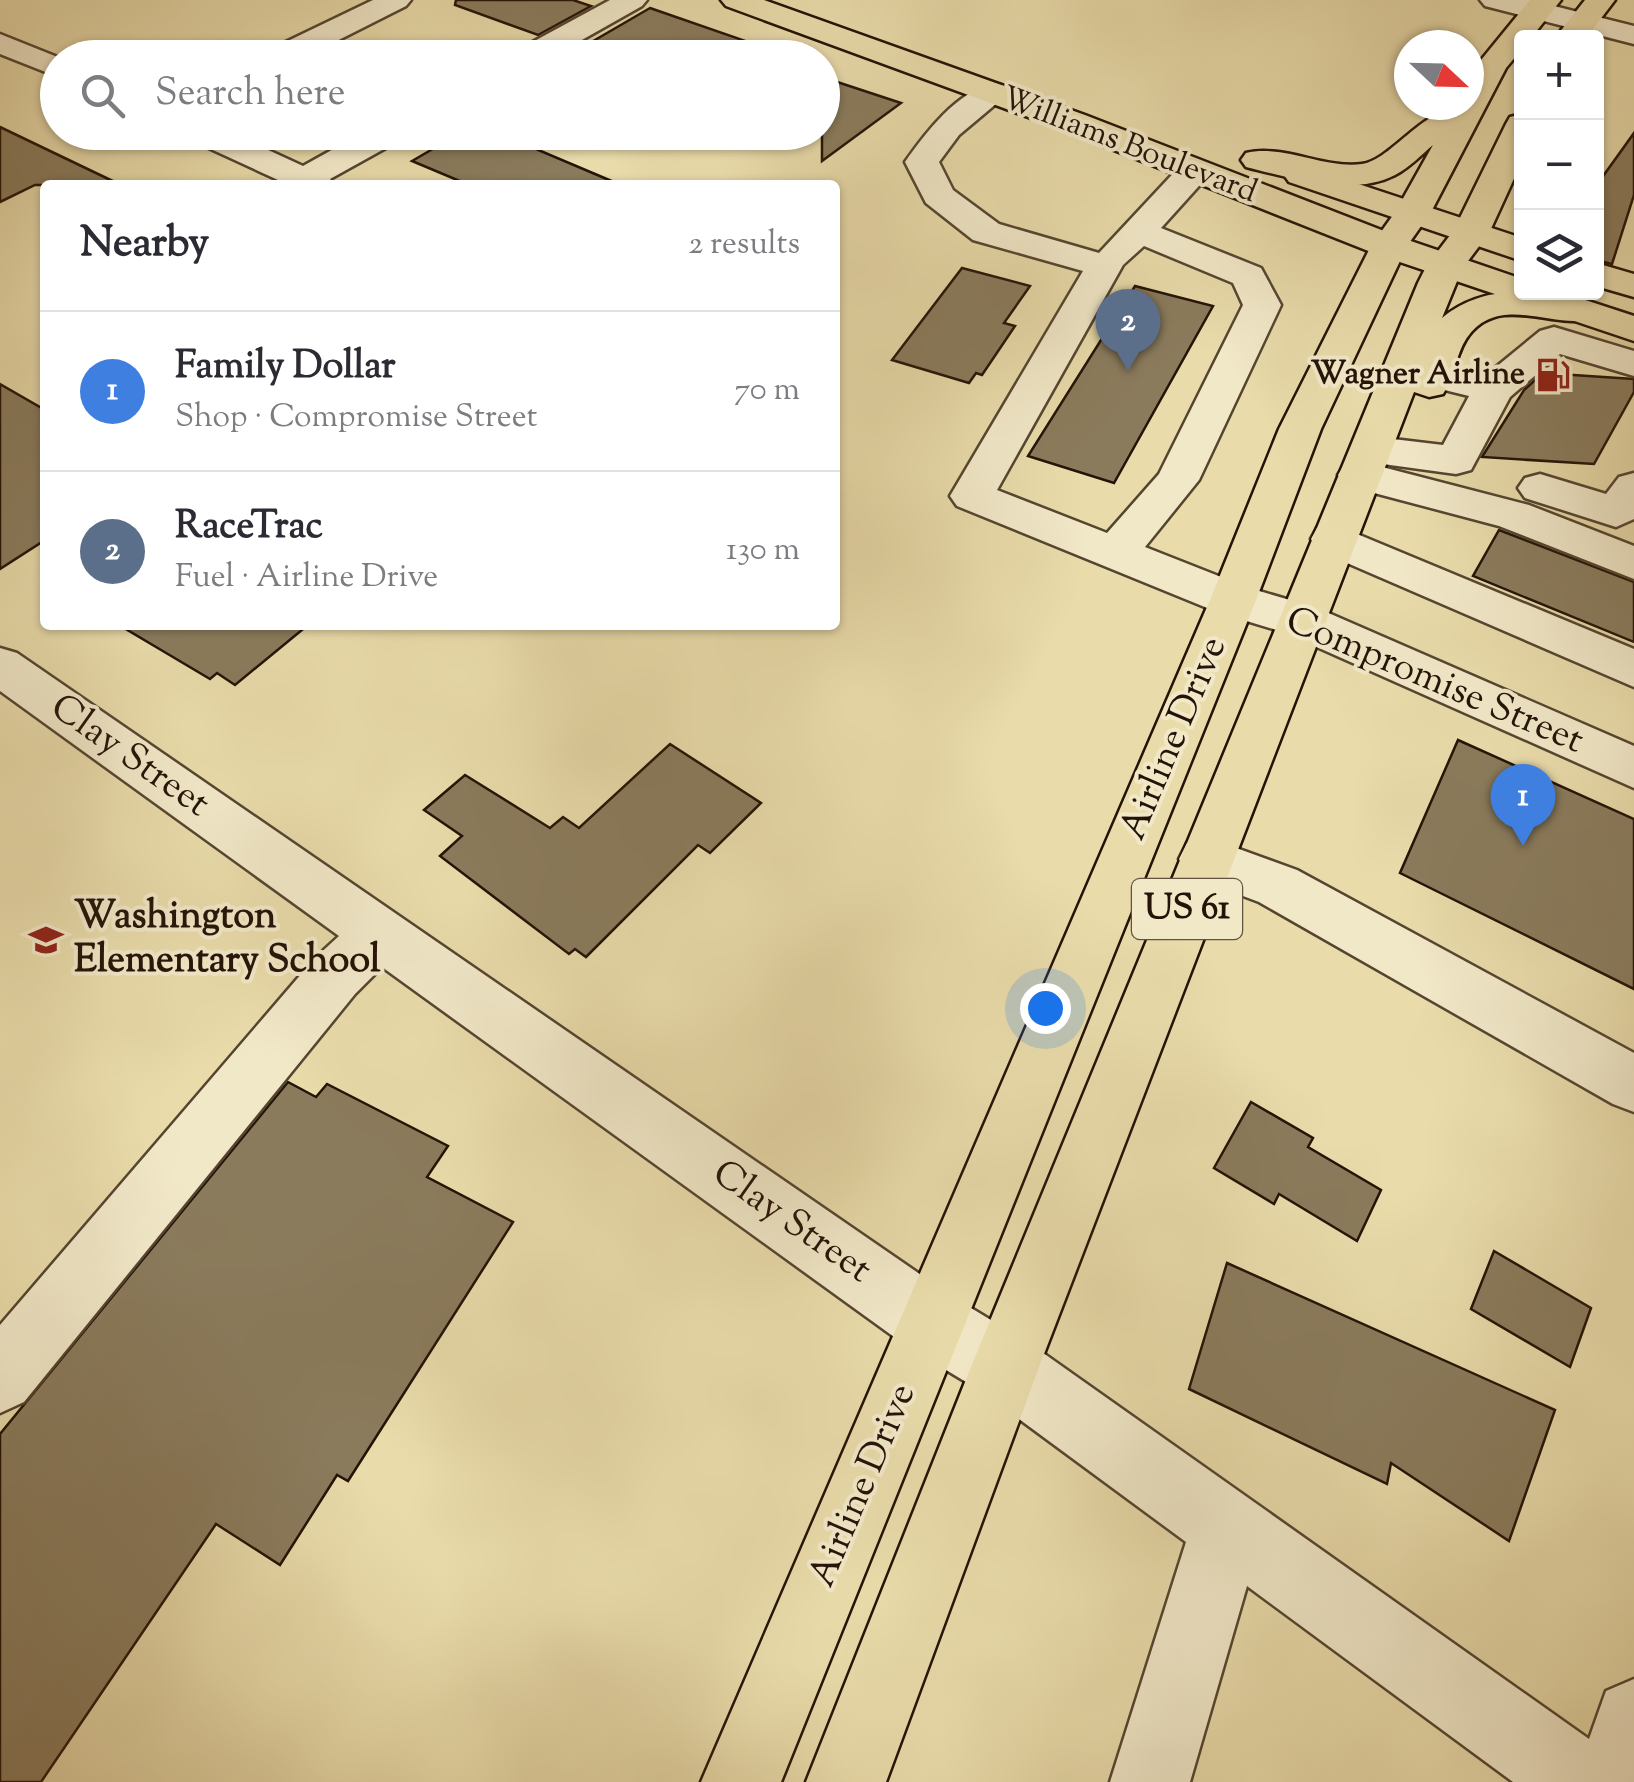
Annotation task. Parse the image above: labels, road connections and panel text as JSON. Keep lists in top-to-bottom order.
{
  "streets": {
    "main road": ["Williams Boulevard", "Airline Drive", "US 61"],
    "street": ["Compromise Street", "Clay Street"]
  },
  "crossings": [
    ["Williams Boulevard", "Airline Drive"],
    ["Compromise Street", "Airline Drive"],
    ["Airline Drive", "Clay Street"]
  ],
  "places": {
    "fuel station": ["Wagner Airline"],
    "school or university": ["Washington Elementary School"]
  },
  "north": "right",
  "page": {
    "map_buttons": ["+", "−"],
    "search": "Search here",
    "heading": ["Nearby", "2 results"],
    "pins": ["2", "1"],
    "list": [
      {
        "mark": "1",
        "name": "Family Dollar",
        "note": "Shop · Compromise Street",
        "value": "70 m"
      },
      {
        "mark": "2",
        "name": "RaceTrac",
        "note": "Fuel · Airline Drive",
        "value": "130 m"
      }
    ]
  }
}
